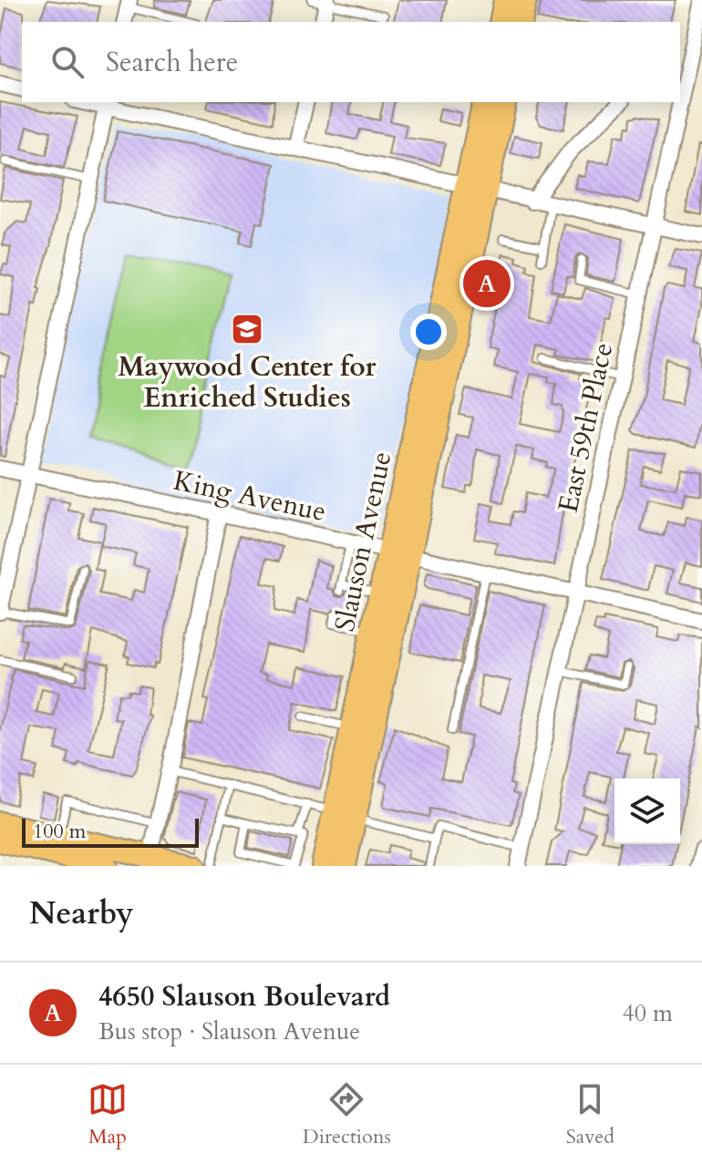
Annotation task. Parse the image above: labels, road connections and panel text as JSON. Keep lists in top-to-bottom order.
{
  "streets": {
    "main road": ["Slauson Avenue"],
    "street": ["East 59th Place", "King Avenue"]
  },
  "crossings": [
    ["East 59th Place", "King Avenue"],
    ["King Avenue", "Slauson Avenue"]
  ],
  "places": {
    "school or university": ["Maywood Center for Enriched Studies"]
  },
  "scale_bar": "100 m",
  "page": {
    "search": "Search here",
    "pins": "A",
    "scale": "100 m",
    "heading": "Nearby",
    "list": [
      {
        "mark": "A",
        "name": "4650 Slauson Boulevard",
        "note": "Bus stop · Slauson Avenue",
        "value": "40 m"
      }
    ],
    "nav": ["Map", "Directions", "Saved"]
  }
}
